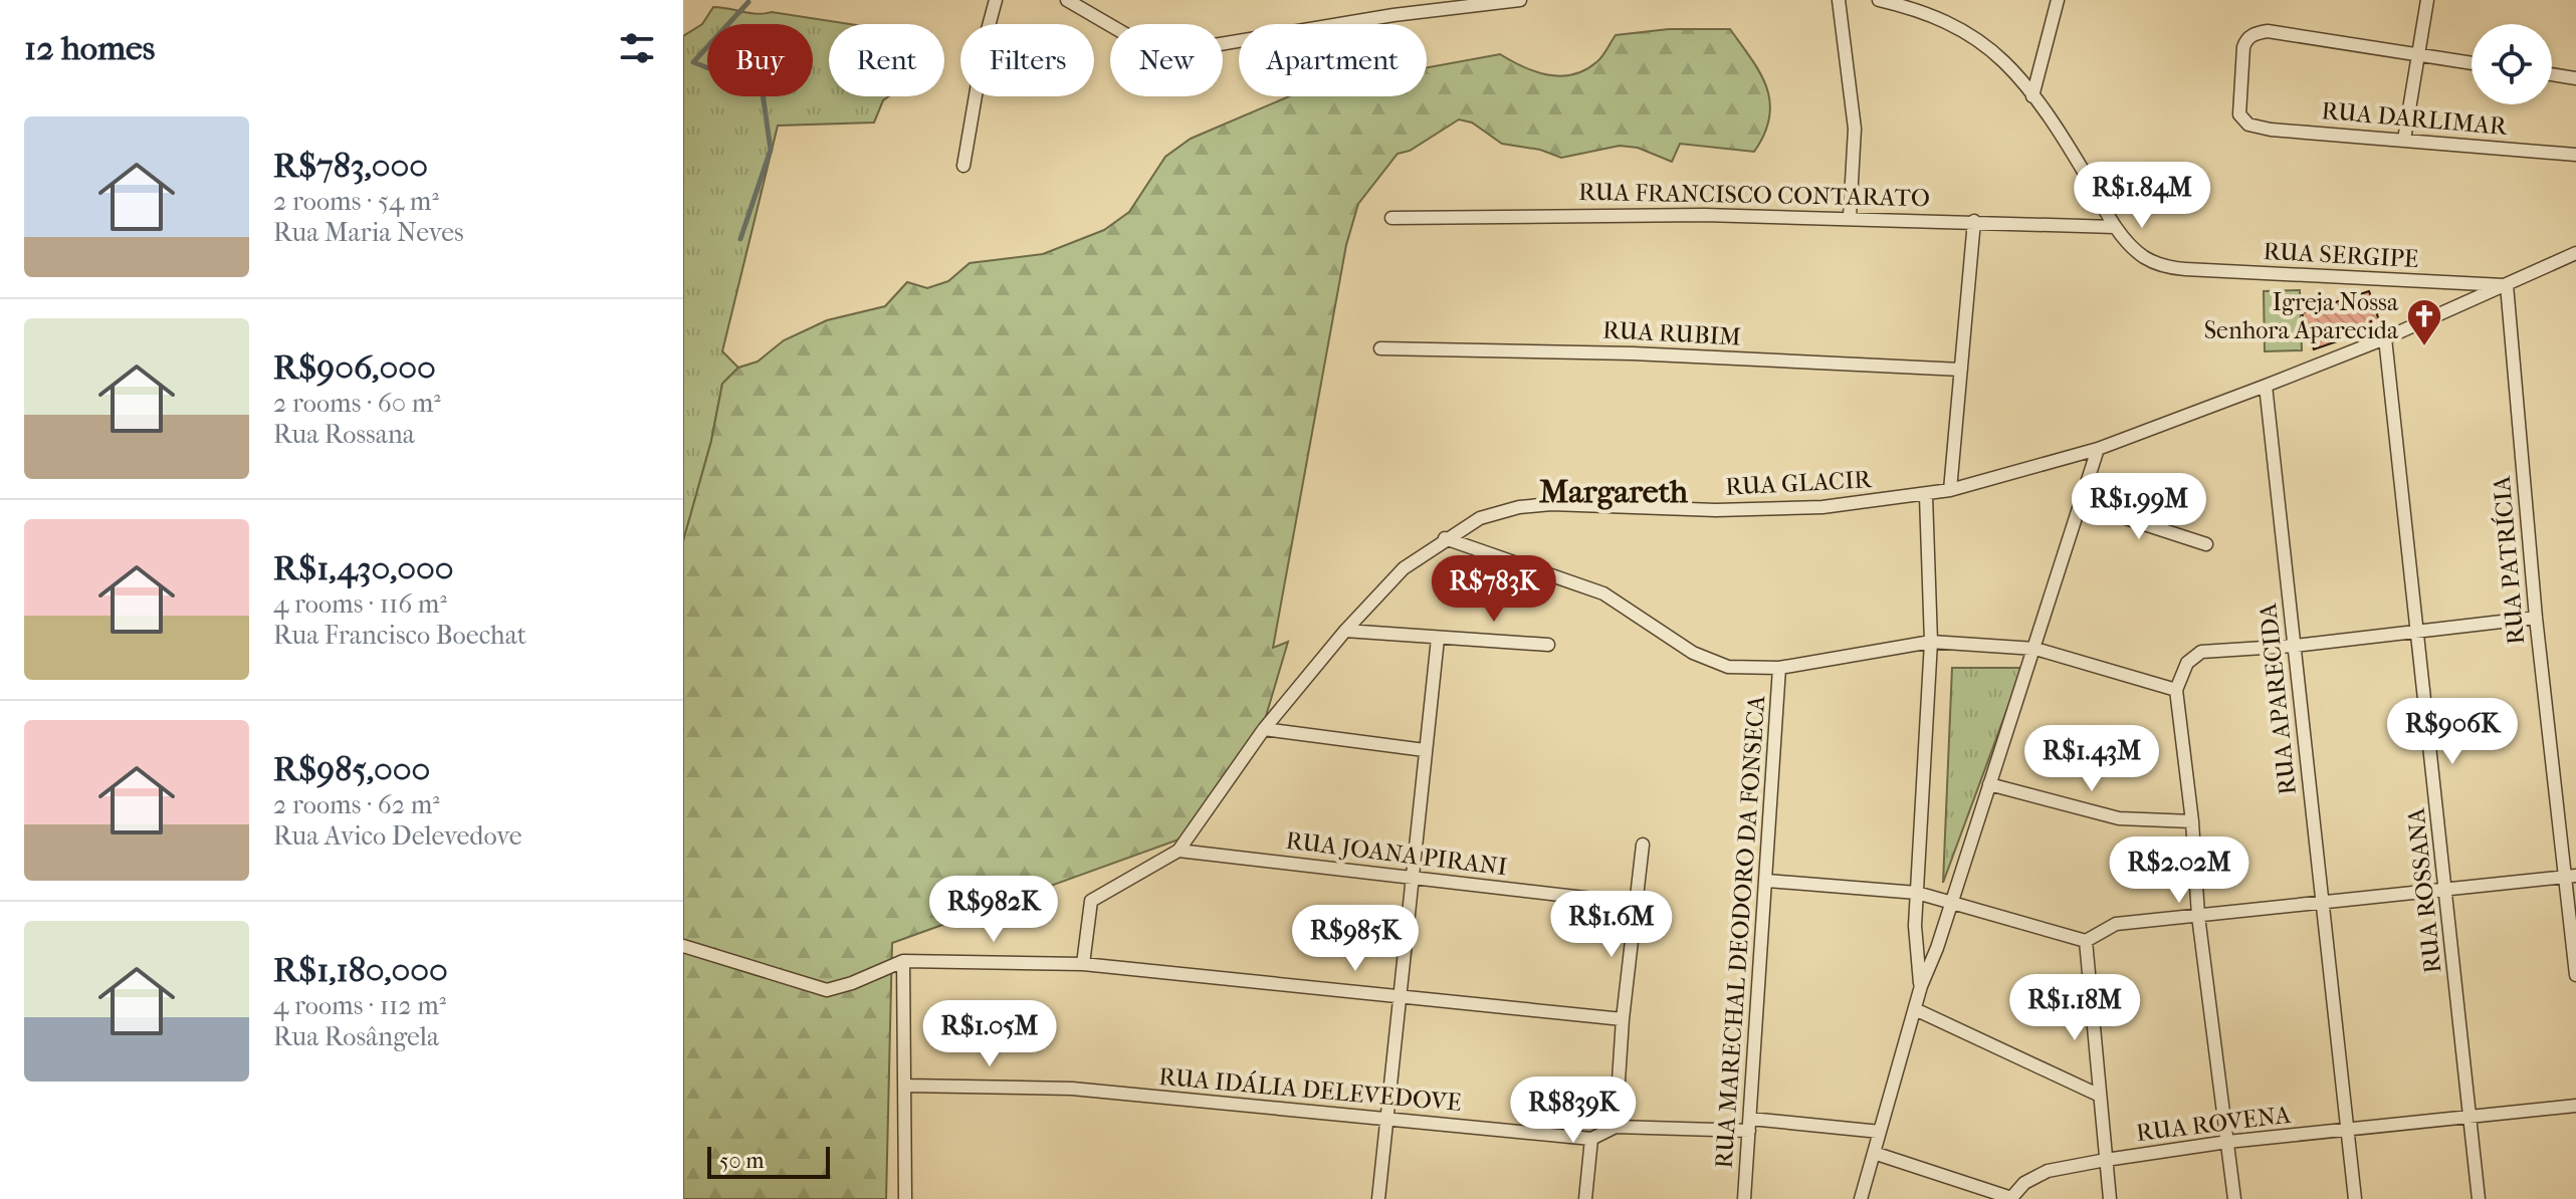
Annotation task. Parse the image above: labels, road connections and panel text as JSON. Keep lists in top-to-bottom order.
{
  "streets": {
    "street": [
      "RUA DARLIMAR",
      "RUA FRANCISCO CONTARATO",
      "RUA SERGIPE",
      "RUA RUBIM",
      "RUA GLACIR",
      "RUA PATRÍCIA",
      "RUA APARECIDA",
      "RUA JOANA PIRANI",
      "RUA ROSSANA",
      "RUA MARECHAL DEODORO DA FONSECA",
      "RUA IDÁLIA DELEVEDOVE",
      "RUA ROVENA"
    ]
  },
  "crossings": [
    ["RUA FRANCISCO CONTARATO", "RUA SERGIPE"],
    ["RUA SERGIPE", "RUA GLACIR"],
    ["RUA SERGIPE", "RUA PATRÍCIA"],
    ["RUA GLACIR", "RUA PATRÍCIA"],
    ["RUA GLACIR", "RUA APARECIDA"],
    ["RUA GLACIR", "RUA JOANA PIRANI"],
    ["RUA GLACIR", "RUA ROSSANA"],
    ["RUA APARECIDA", "RUA ROVENA"],
    ["RUA ROSSANA", "RUA ROVENA"]
  ],
  "districts": ["Margareth"],
  "places": {
    "church": ["Igreja Nossa Senhora Aparecida"]
  },
  "scale_bar": "50 m",
  "page": {
    "heading": "12 homes",
    "chip": [
      "Buy",
      "Rent",
      "Filters",
      "New",
      "Apartment"
    ],
    "list": [
      {
        "name": "R$783,000",
        "note": "2 rooms · 54 m² · Rua Maria Neves"
      },
      {
        "name": "R$906,000",
        "note": "2 rooms · 60 m² · Rua Rossana"
      },
      {
        "name": "R$1,430,000",
        "note": "4 rooms · 116 m² · Rua Francisco Boechat"
      },
      {
        "name": "R$985,000",
        "note": "2 rooms · 62 m² · Rua Avico Delevedove"
      },
      {
        "name": "R$1,180,000",
        "note": "4 rooms · 112 m² · Rua Rosângela"
      }
    ],
    "price": [
      "R$1.84M",
      "R$1.99M",
      "R$783K",
      "R$906K",
      "R$1.43M",
      "R$2.02M",
      "R$982K",
      "R$1.6M",
      "R$985K",
      "R$1.18M",
      "R$1.05M",
      "R$839K"
    ],
    "scale": "50 m"
  }
}
